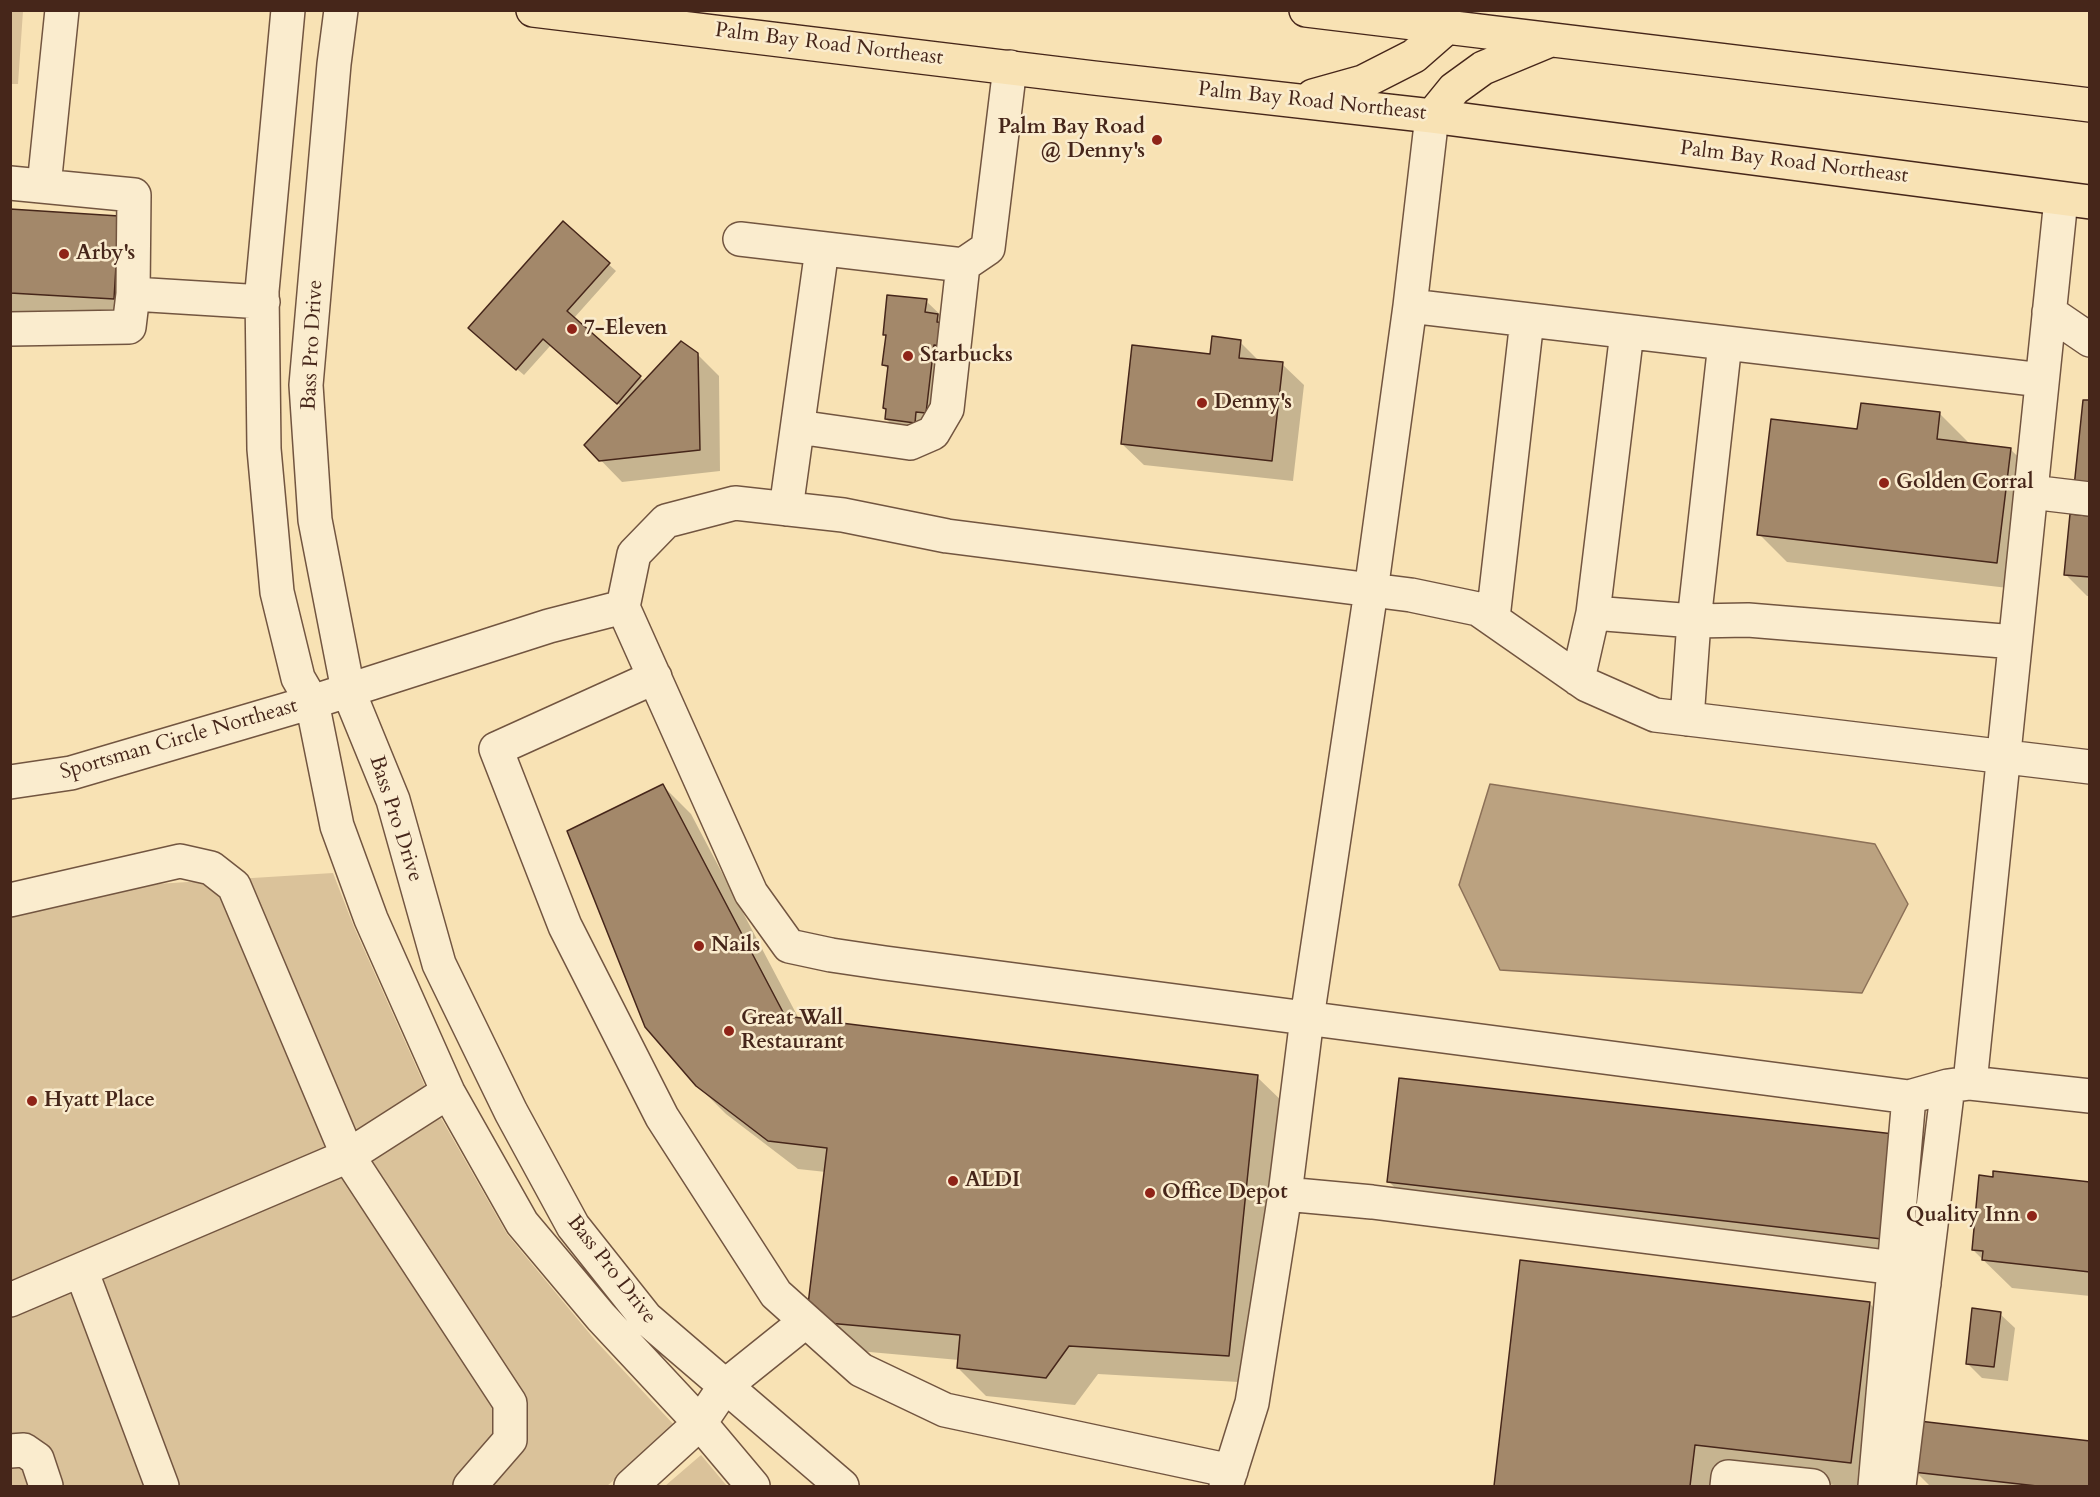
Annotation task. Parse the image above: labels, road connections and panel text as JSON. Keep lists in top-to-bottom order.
{
  "streets": {
    "main road": ["Palm Bay Road Northeast"],
    "street": ["Bass Pro Drive", "Sportsman Circle Northeast"]
  },
  "crossings": [
    ["Bass Pro Drive", "Sportsman Circle Northeast"]
  ],
  "places": [
    "Palm Bay Road @ Denny's",
    "Arby's",
    "7-Eleven",
    "Starbucks",
    "Denny's",
    "Golden Corral",
    "Nails",
    "Great Wall Restaurant",
    "Hyatt Place",
    "ALDI",
    "Office Depot",
    "Quality Inn"
  ]
}
